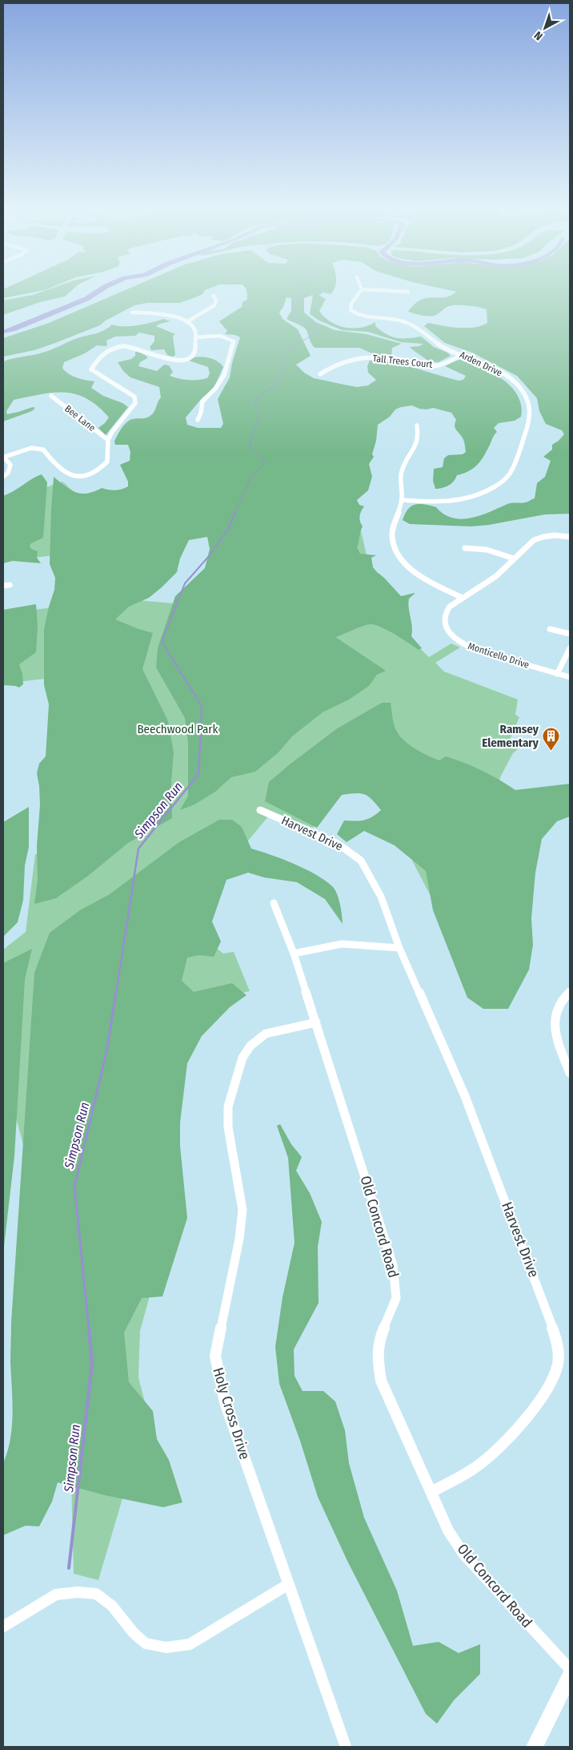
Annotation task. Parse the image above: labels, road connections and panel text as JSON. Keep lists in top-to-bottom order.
{
  "streets": {
    "street": [
      "Tall Trees Court",
      "Arden Drive",
      "Bee Lane",
      "Monticello Drive",
      "Harvest Drive",
      "Old Concord Road",
      "Holy Cross Drive"
    ]
  },
  "crossings": [
    ["Tall Trees Court", "Arden Drive"],
    ["Harvest Drive", "Old Concord Road"],
    ["Old Concord Road", "Holy Cross Drive"]
  ],
  "water": ["Simpson Run"],
  "parks": ["Beechwood Park"],
  "places": {
    "building": ["Ramsey Elementary"]
  },
  "north": "bottom left"
}
